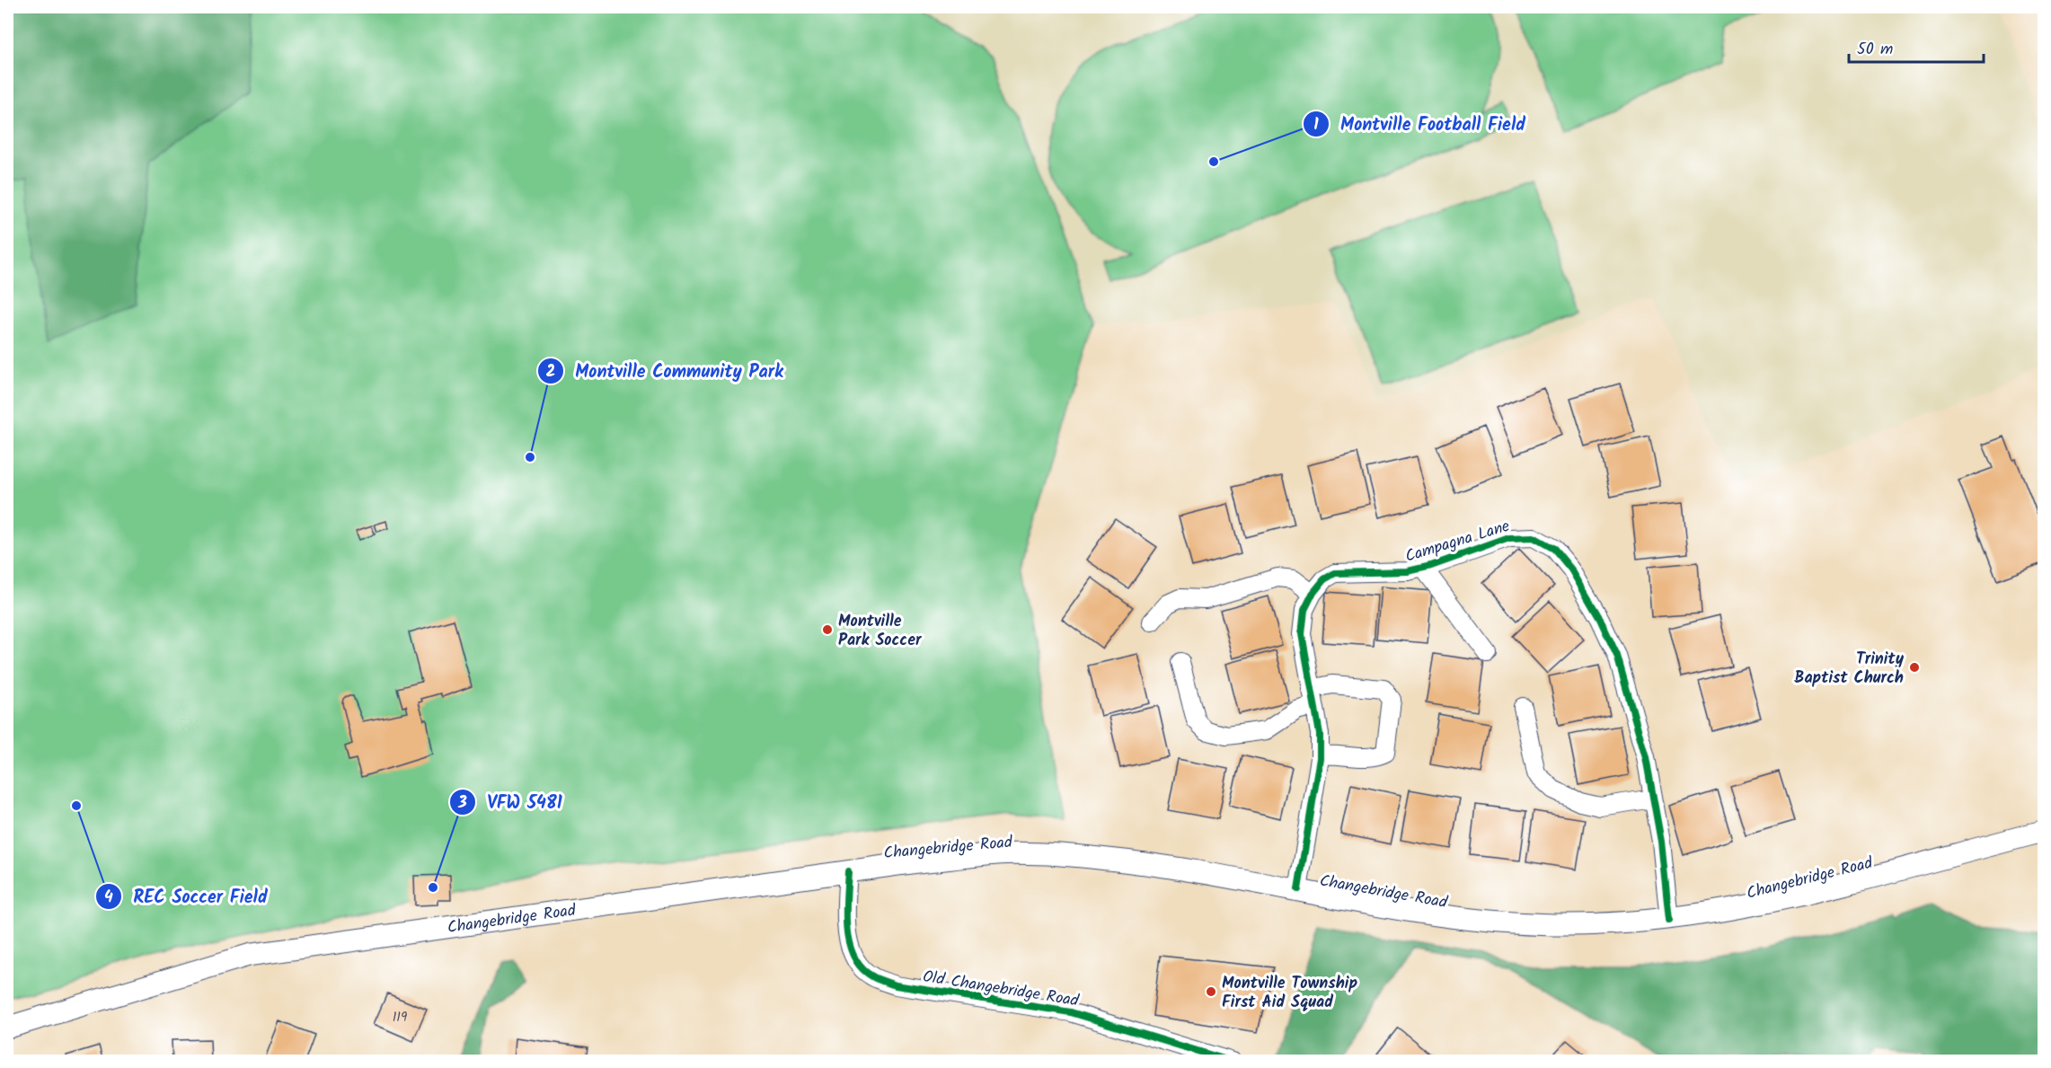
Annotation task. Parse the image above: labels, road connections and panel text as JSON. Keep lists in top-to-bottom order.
{
  "streets": {
    "main road": ["Changebridge Road"],
    "street": ["Campagna Lane", "Old Changebridge Road"]
  },
  "crossings": [
    ["Campagna Lane", "Changebridge Road"],
    ["Changebridge Road", "Old Changebridge Road"]
  ],
  "places": [
    "Montville Football Field",
    "Montville Community Park",
    "Montville Park Soccer",
    "Trinity Baptist Church",
    "REC Soccer Field",
    "VFW 5481",
    "Montville Township First Aid Squad"
  ],
  "house_numbers": ["119"],
  "scale_bar": "50 m"
}
